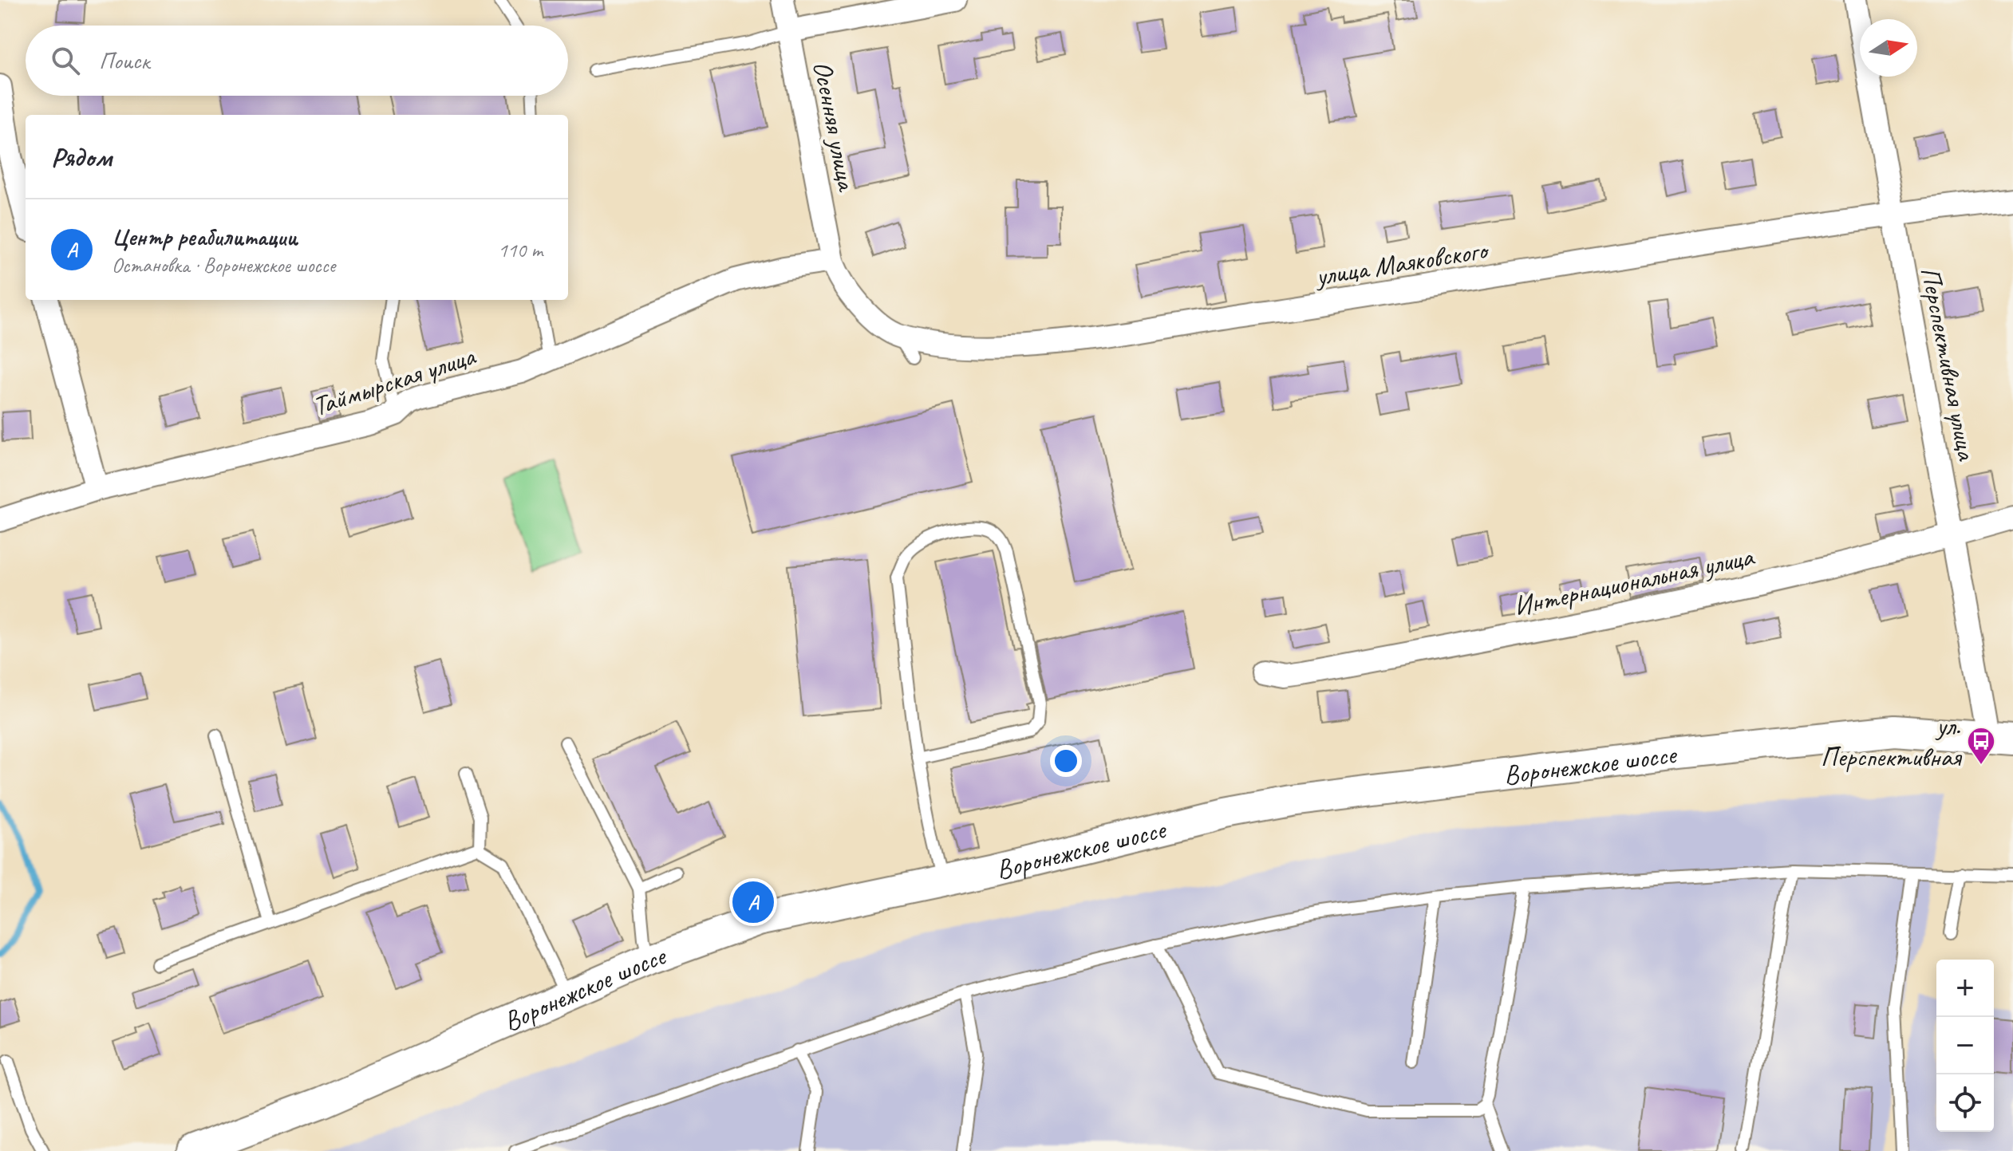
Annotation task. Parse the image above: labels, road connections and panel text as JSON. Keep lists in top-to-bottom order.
{
  "streets": {
    "main road": ["Воронежское шоссе"],
    "street": [
      "Осенняя улица",
      "улица Маяковского",
      "Перспективная улица",
      "Таймырская улица",
      "Интернациональная улица"
    ]
  },
  "crossings": [
    ["Осенняя улица", "улица Маяковского"],
    ["Осенняя улица", "Таймырская улица"],
    ["улица Маяковского", "Перспективная улица"],
    ["улица Маяковского", "Таймырская улица"],
    ["Перспективная улица", "Интернациональная улица"],
    ["Перспективная улица", "Воронежское шоссе"]
  ],
  "places": {
    "bus stop": ["ул. Перспективная"]
  },
  "north": "right",
  "page": {
    "search": "Поиск",
    "heading": "Рядом",
    "list": [
      {
        "mark": "A",
        "name": "Центр реабилитации",
        "note": "Остановка · Воронежское шоссе",
        "value": "110 m"
      }
    ],
    "pins": "A",
    "map_buttons": ["+", "−"]
  }
}
